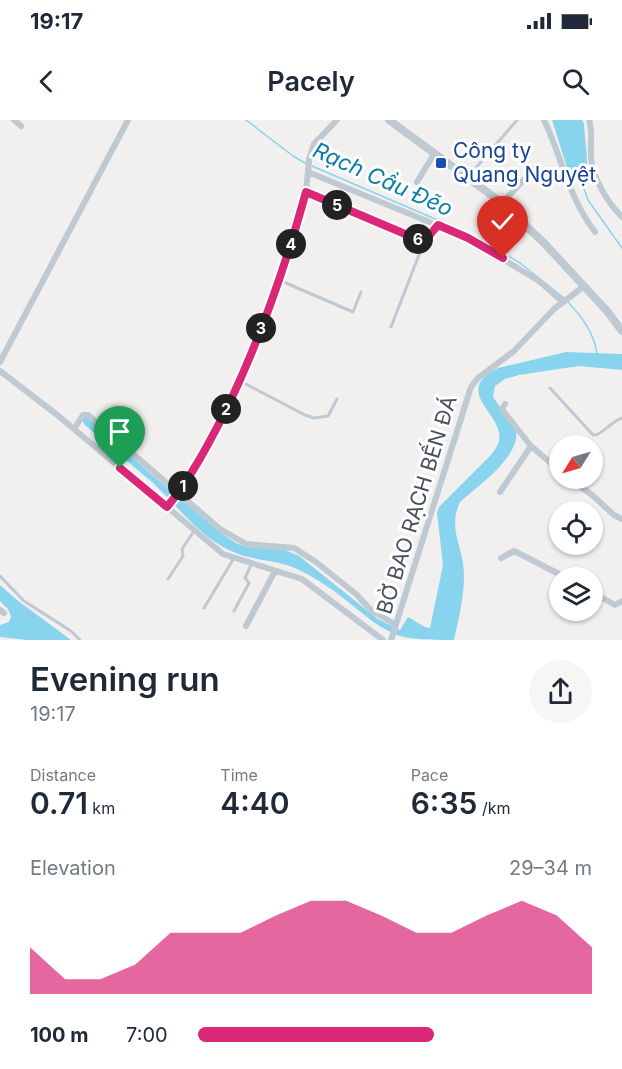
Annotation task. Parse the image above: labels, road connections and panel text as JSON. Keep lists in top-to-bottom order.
{
  "streets": {
    "street": ["BỜ BAO RẠCH BẾN ĐÁ"]
  },
  "water": ["Rạch Cầu Đẽo"],
  "places": {
    "transit": ["Công ty Quang Nguyệt"]
  },
  "north": "bottom left",
  "page": {
    "status": "19:17",
    "header": "Pacely",
    "pins": [
      "5",
      "6",
      "4",
      "3",
      "2",
      "1"
    ],
    "heading": ["Evening run", "19:17"],
    "stats": [
      ["Distance", "0.71 km"],
      ["Time", "4:40"],
      ["Pace", "6:35 /km"]
    ],
    "chart": ["Elevation", "29–34 m"],
    "list": [
      {
        "name": "100 m",
        "note": "7:00"
      }
    ]
  }
}
